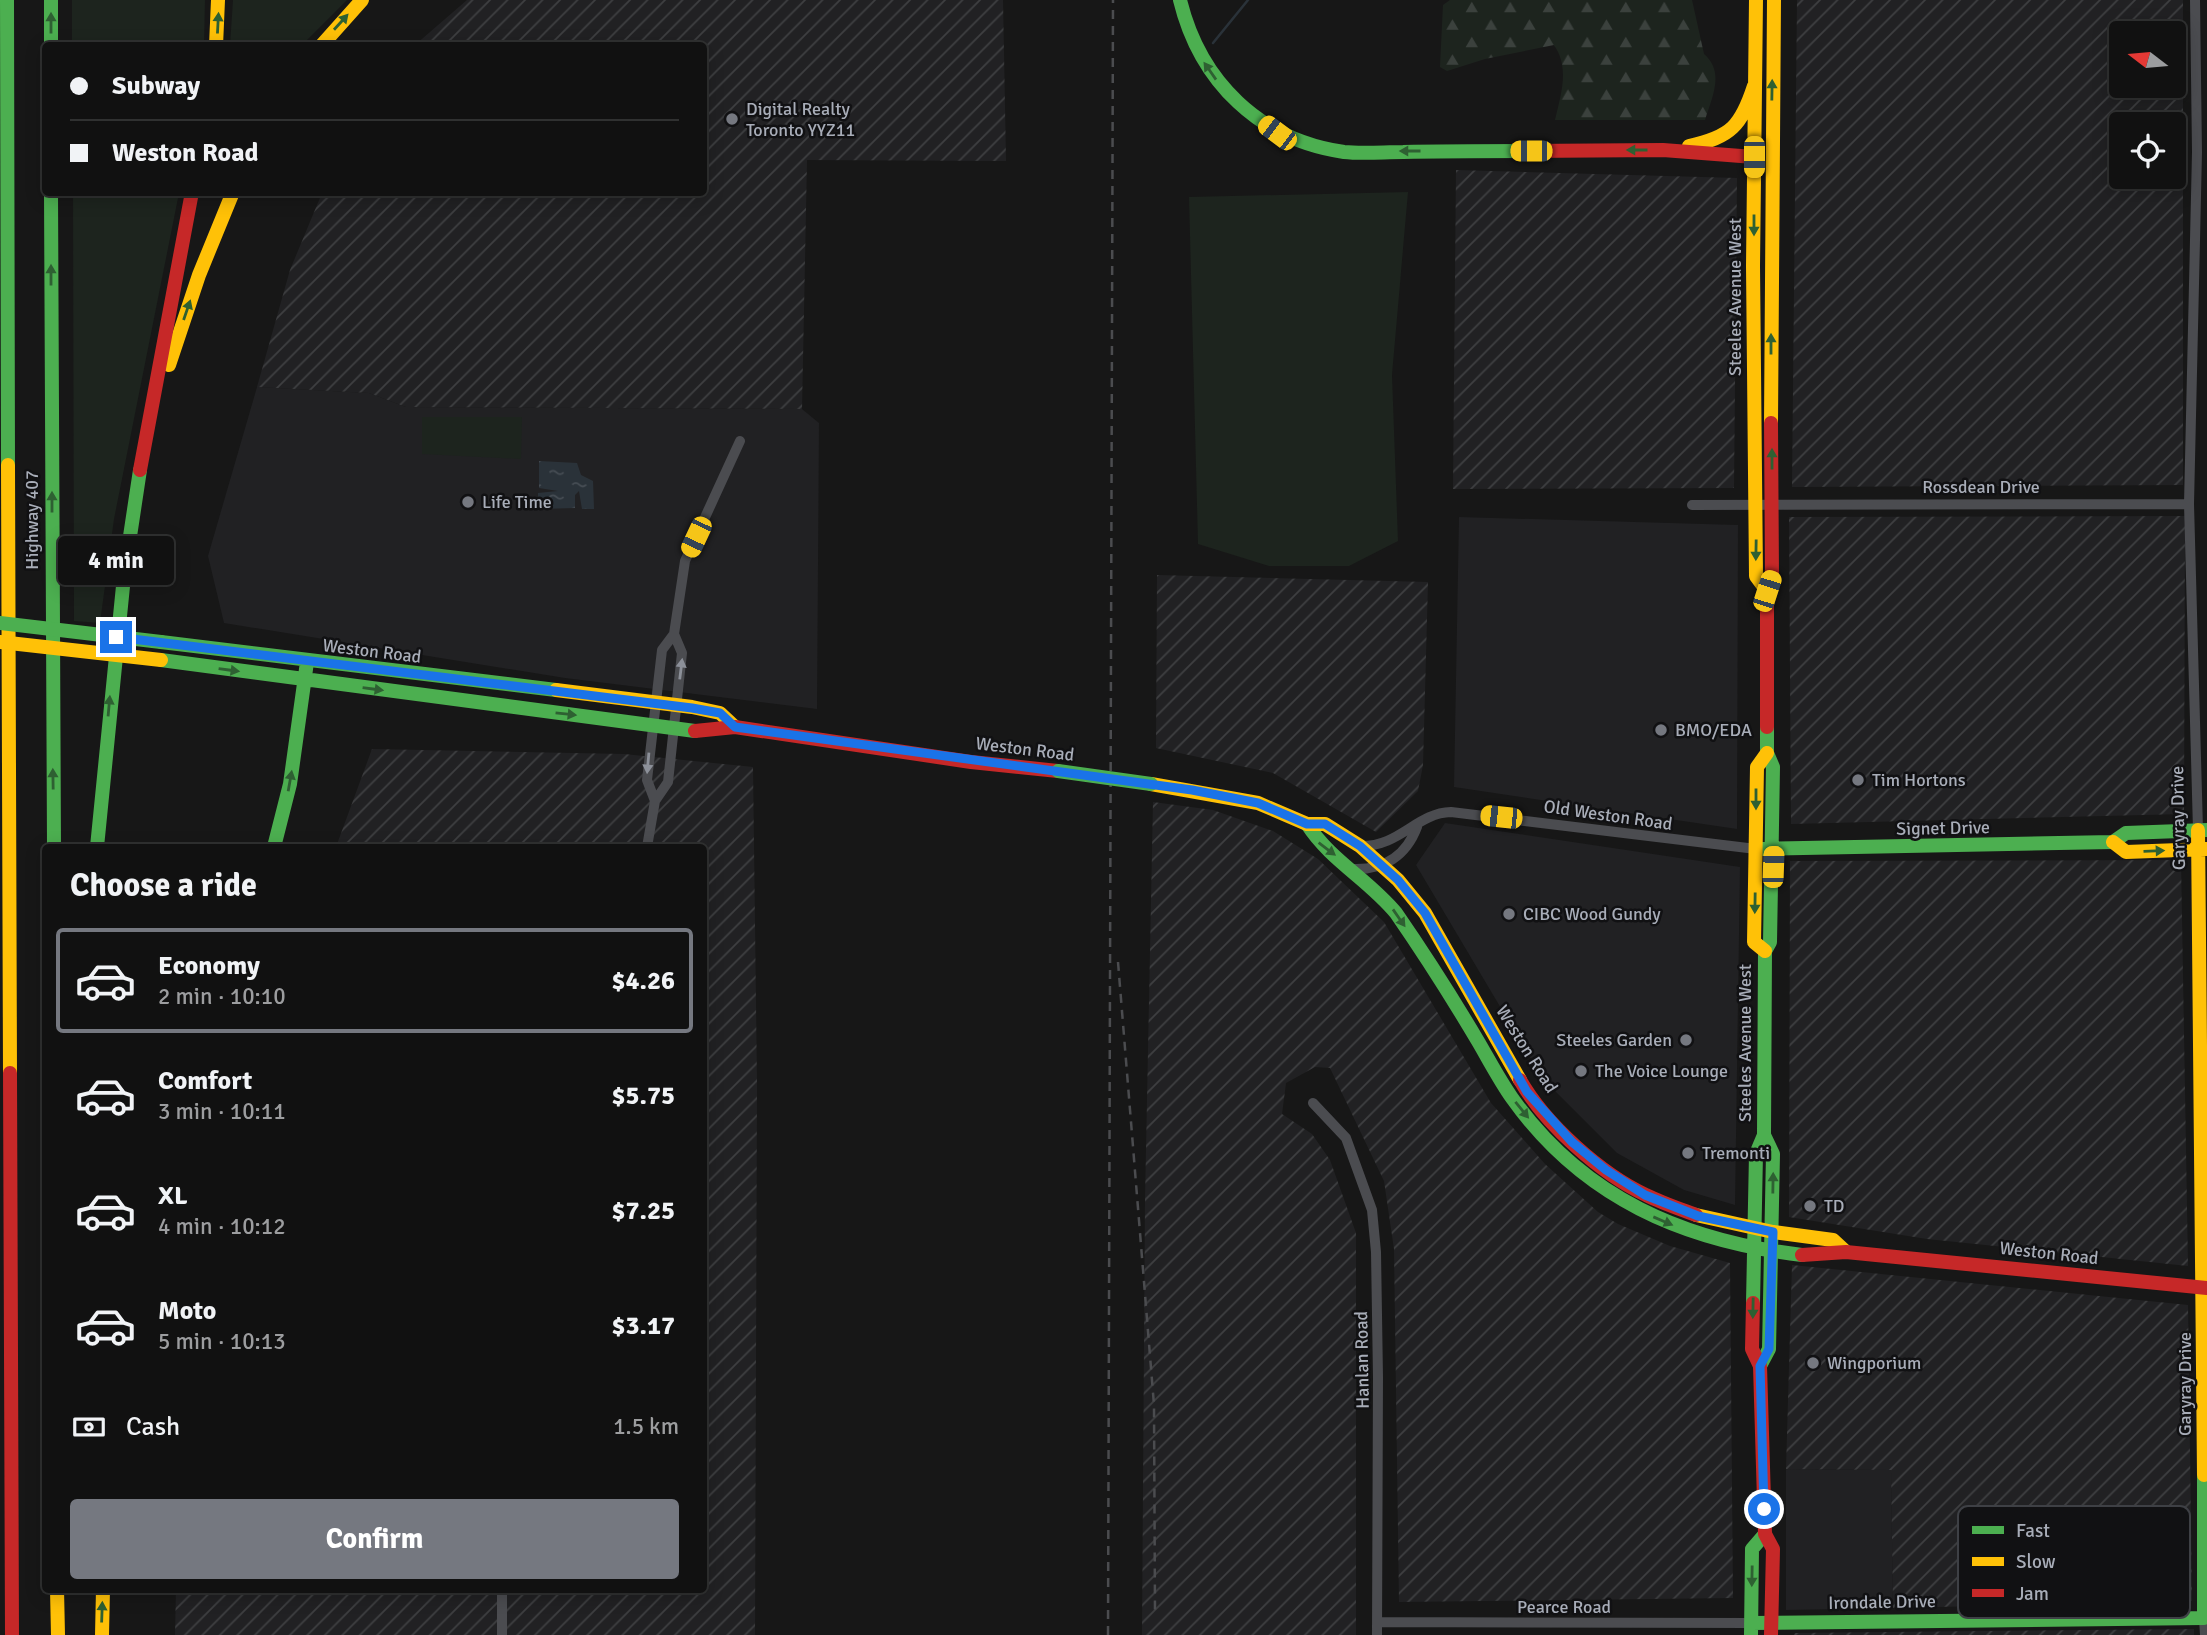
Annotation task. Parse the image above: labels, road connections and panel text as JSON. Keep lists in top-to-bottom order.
{
  "streets": {
    "main road": [
      "Steeles Avenue West",
      "Highway 407",
      "Weston Road",
      "Garyray Drive",
      "Signet Drive",
      "Irondale Drive"
    ],
    "street": [
      "Rossdean Drive",
      "Old Weston Road",
      "Hanlan Road",
      "Pearce Road"
    ]
  },
  "crossings": [
    ["Steeles Avenue West", "Rossdean Drive"],
    ["Steeles Avenue West", "Weston Road"],
    ["Steeles Avenue West", "Old Weston Road"],
    ["Steeles Avenue West", "Signet Drive"],
    ["Steeles Avenue West", "Irondale Drive"],
    ["Steeles Avenue West", "Pearce Road"],
    ["Rossdean Drive", "Garyray Drive"],
    ["Weston Road", "Old Weston Road"],
    ["Weston Road", "Garyray Drive"],
    ["Old Weston Road", "Signet Drive"],
    ["Garyray Drive", "Signet Drive"],
    ["Garyray Drive", "Irondale Drive"],
    ["Hanlan Road", "Pearce Road"],
    ["Irondale Drive", "Pearce Road"]
  ],
  "places": [
    "Digital Realty Toronto YYZ11",
    "Life Time",
    "BMO/EDA",
    "Tim Hortons",
    "CIBC Wood Gundy",
    "Steeles Garden",
    "The Voice Lounge",
    "Tremonti",
    "TD",
    "Wingporium"
  ],
  "legend": ["Fast", "Slow", "Jam"],
  "north": "left",
  "page": {
    "banner": ["Subway", "Weston Road"],
    "bubble": "4 min",
    "heading": "Choose a ride",
    "list": [
      {
        "name": "Economy",
        "note": "2 min · 10:10",
        "value": "$4.26"
      },
      {
        "name": "Comfort",
        "note": "3 min · 10:11",
        "value": "$5.75"
      },
      {
        "name": "XL",
        "note": "4 min · 10:12",
        "value": "$7.25"
      },
      {
        "name": "Moto",
        "note": "5 min · 10:13",
        "value": "$3.17"
      }
    ],
    "pay": ["Cash", "1.5 km"],
    "buttons": "Confirm"
  }
}
